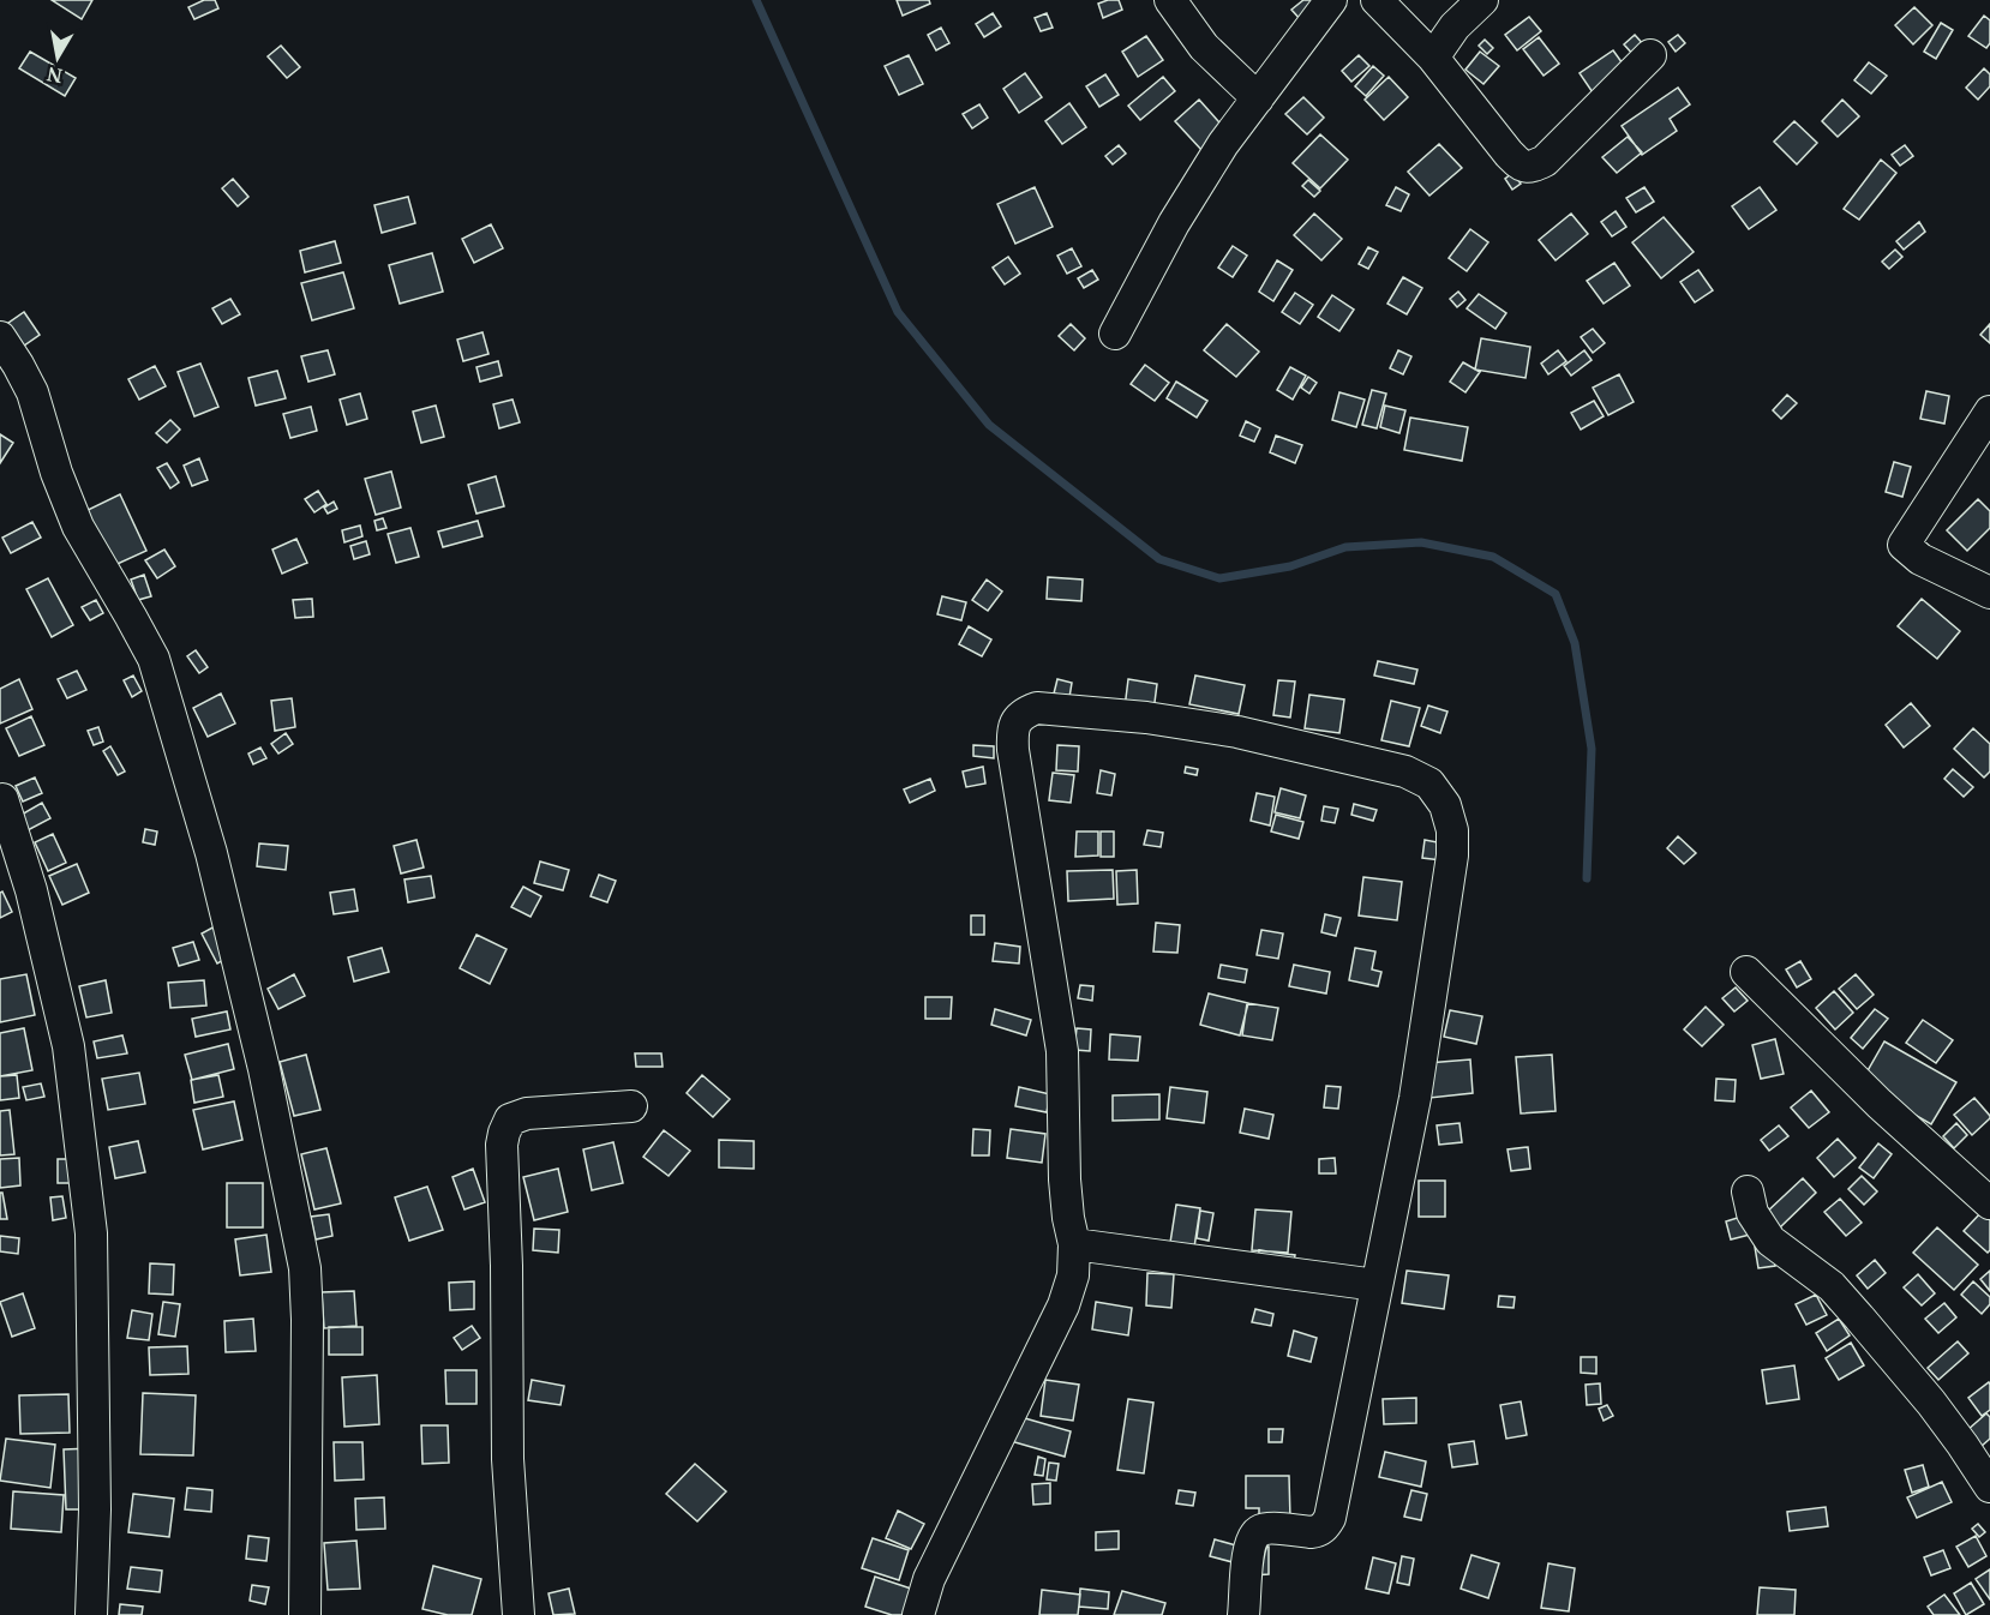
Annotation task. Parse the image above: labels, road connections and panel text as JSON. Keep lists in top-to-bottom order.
{
  "north": "bottom"
}
